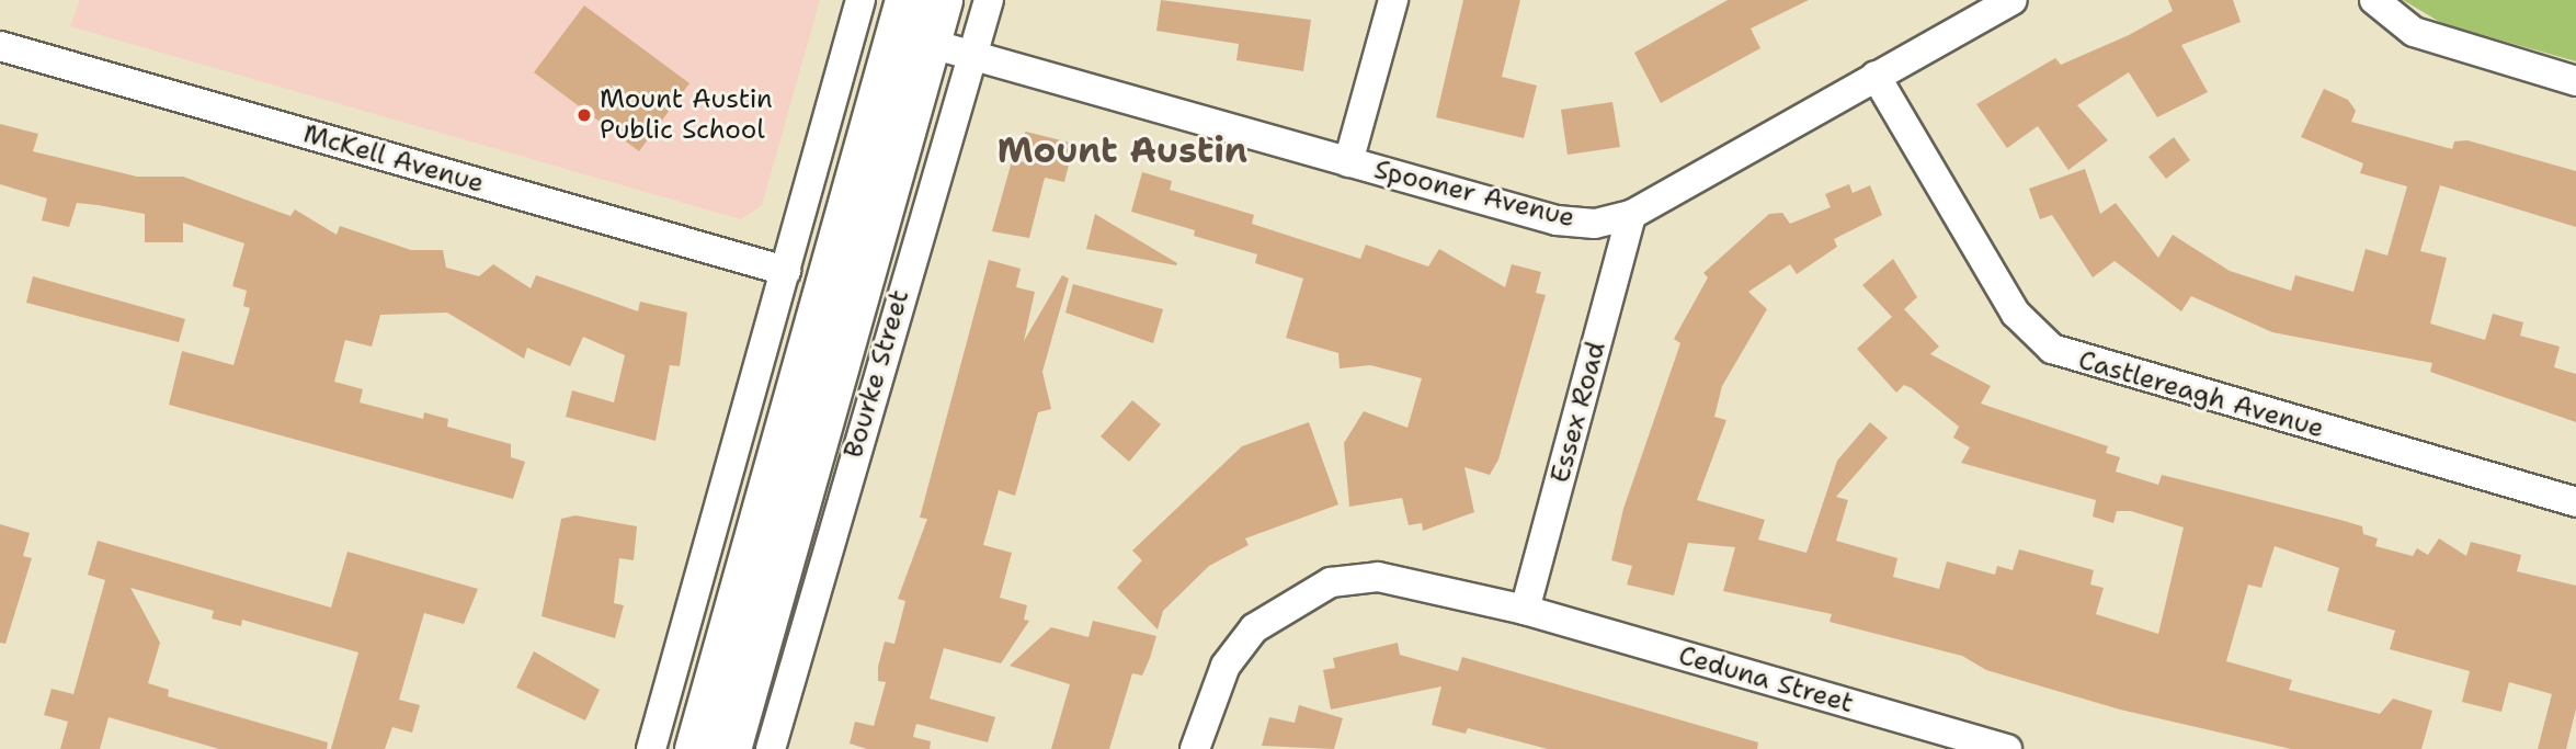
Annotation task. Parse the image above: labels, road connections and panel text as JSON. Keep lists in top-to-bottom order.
{
  "streets": {
    "main road": ["Bourke Street"],
    "street": [
      "McKell Avenue",
      "Spooner Avenue",
      "Castlereagh Avenue",
      "Essex Road",
      "Ceduna Street"
    ]
  },
  "crossings": [
    ["Spooner Avenue", "Bourke Street"],
    ["Spooner Avenue", "Castlereagh Avenue"],
    ["Spooner Avenue", "Essex Road"],
    ["Essex Road", "Ceduna Street"]
  ],
  "districts": ["Mount Austin"],
  "places": ["Mount Austin Public School"]
}
